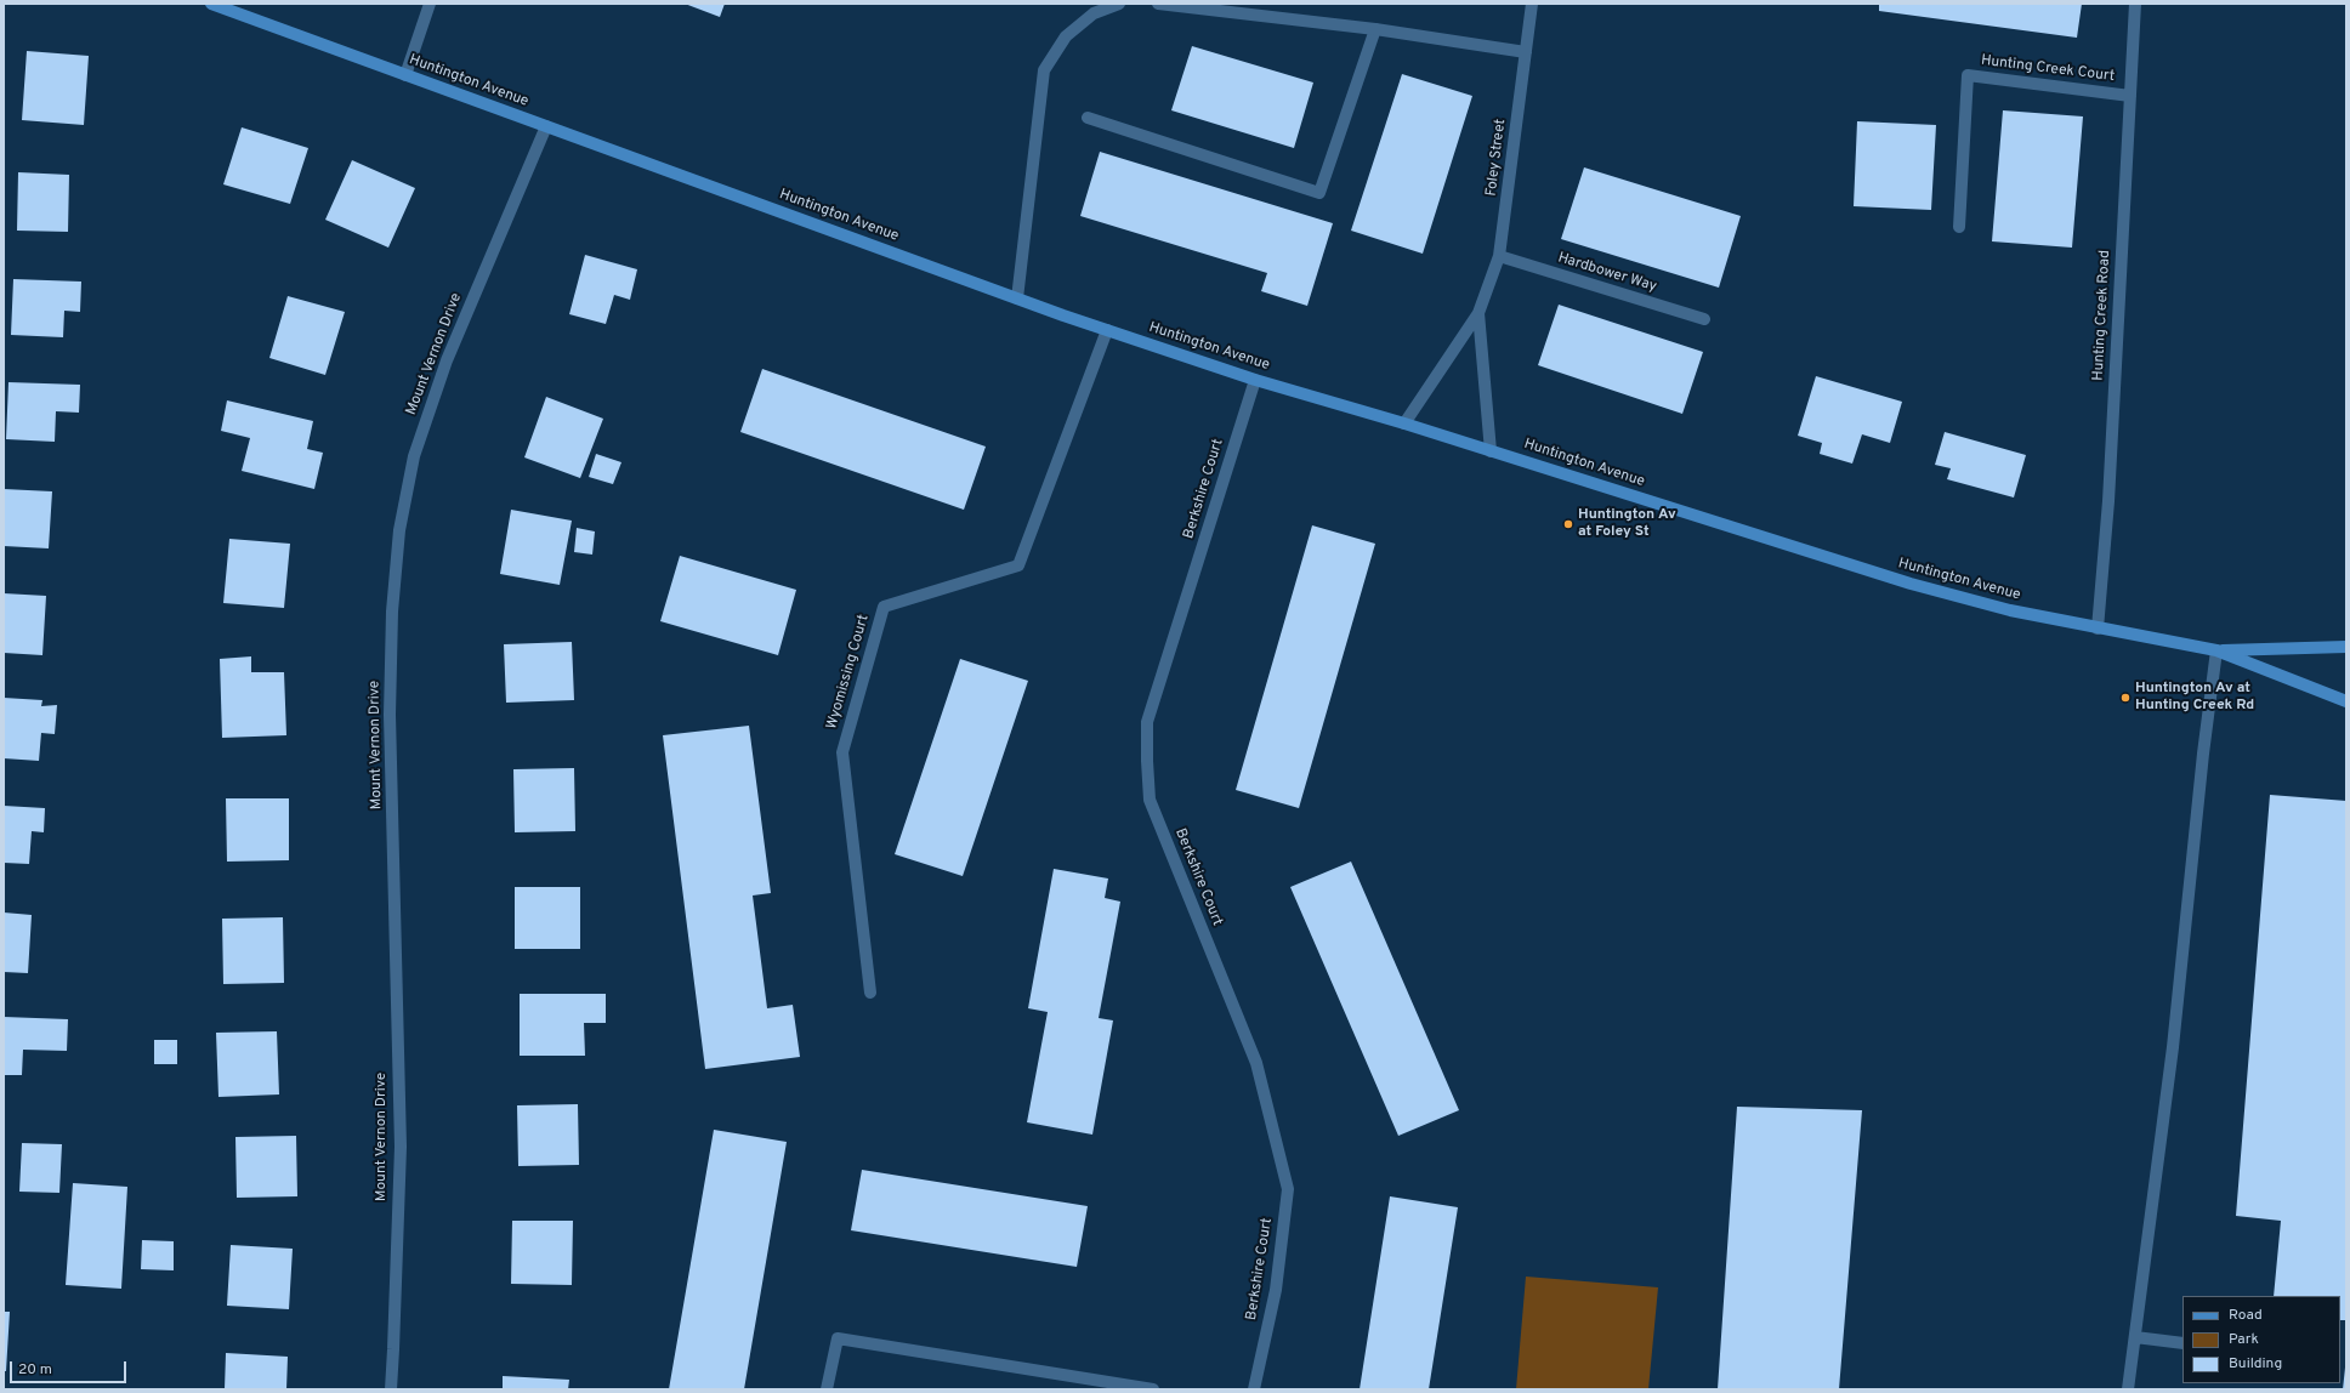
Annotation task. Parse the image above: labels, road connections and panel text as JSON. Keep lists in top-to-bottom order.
{
  "streets": {
    "main road": ["Huntington Avenue"],
    "street": [
      "Hunting Creek Court",
      "Foley Street",
      "Hardbower Way",
      "Hunting Creek Road",
      "Mount Vernon Drive",
      "Berkshire Court",
      "Wyomissing Court"
    ]
  },
  "crossings": [
    ["Hunting Creek Court", "Hunting Creek Road"],
    ["Huntington Avenue", "Foley Street"],
    ["Huntington Avenue", "Hunting Creek Road"],
    ["Huntington Avenue", "Mount Vernon Drive"],
    ["Huntington Avenue", "Berkshire Court"],
    ["Huntington Avenue", "Wyomissing Court"],
    ["Foley Street", "Hardbower Way"]
  ],
  "places": ["Huntington Av at Foley St", "Huntington Av at Hunting Creek Rd"],
  "legend": ["Road", "Park", "Building"],
  "scale_bar": "20 m"
}
